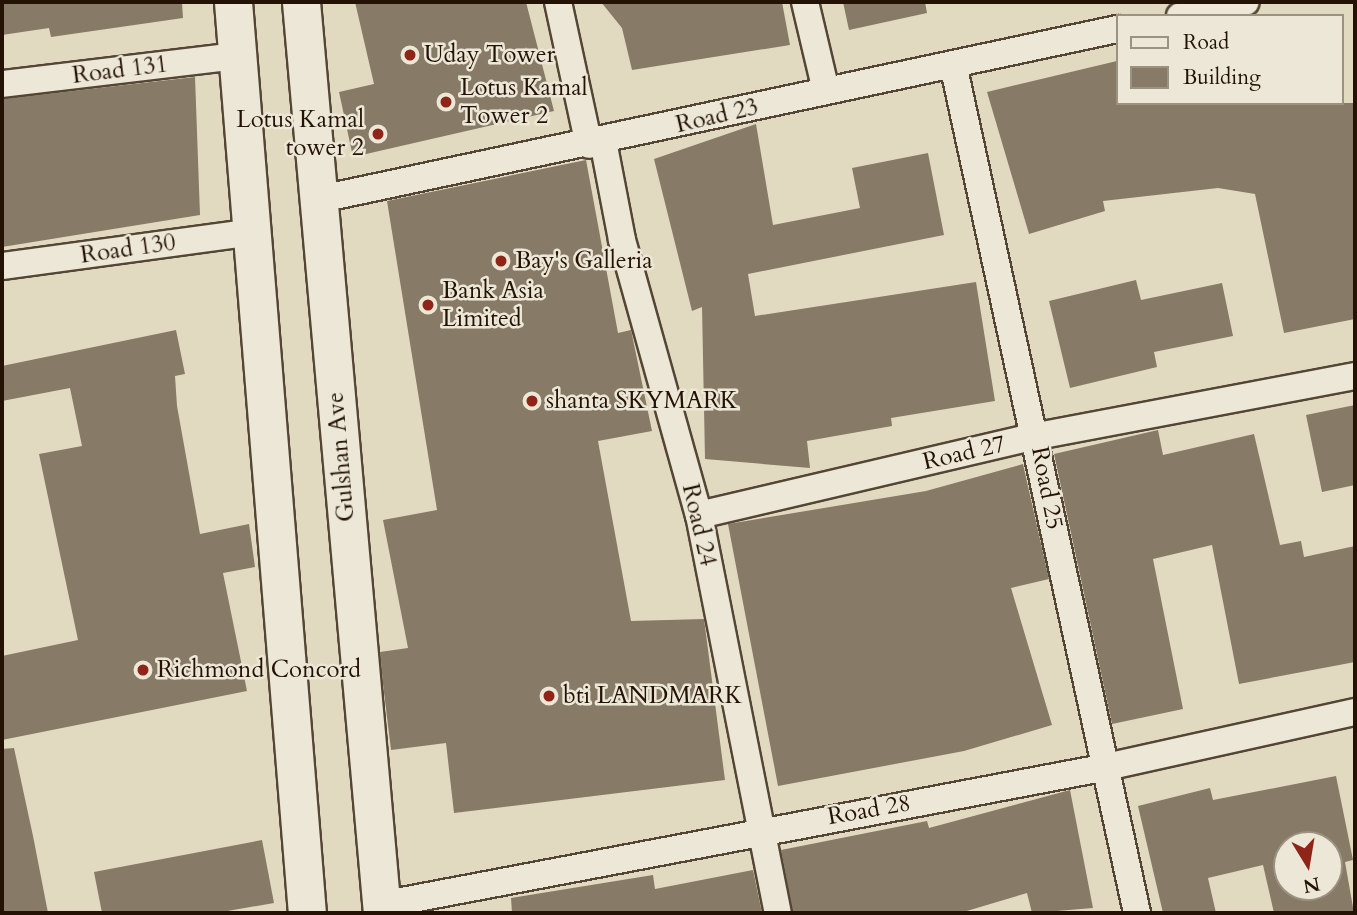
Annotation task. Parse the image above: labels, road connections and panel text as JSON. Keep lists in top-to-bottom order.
{
  "streets": {
    "main road": ["Gulshan Ave"],
    "street": [
      "Road 131",
      "Road 23",
      "Road 130",
      "Road 27",
      "Road 25",
      "Road 24",
      "Road 28"
    ]
  },
  "crossings": [
    ["Road 23", "Gulshan Ave"],
    ["Road 23", "Road 25"],
    ["Road 23", "Road 24"],
    ["Road 27", "Road 25"],
    ["Road 27", "Road 24"],
    ["Gulshan Ave", "Road 28"],
    ["Road 25", "Road 28"],
    ["Road 24", "Road 28"]
  ],
  "places": [
    "Uday Tower",
    "Lotus Kamal Tower 2",
    "Lotus Kamal tower 2",
    "Bay's Galleria",
    "Bank Asia Limited",
    "shanta SKYMARK",
    "Richmond Concord",
    "bti LANDMARK"
  ],
  "legend": ["Road", "Building"],
  "north": "bottom"
}
